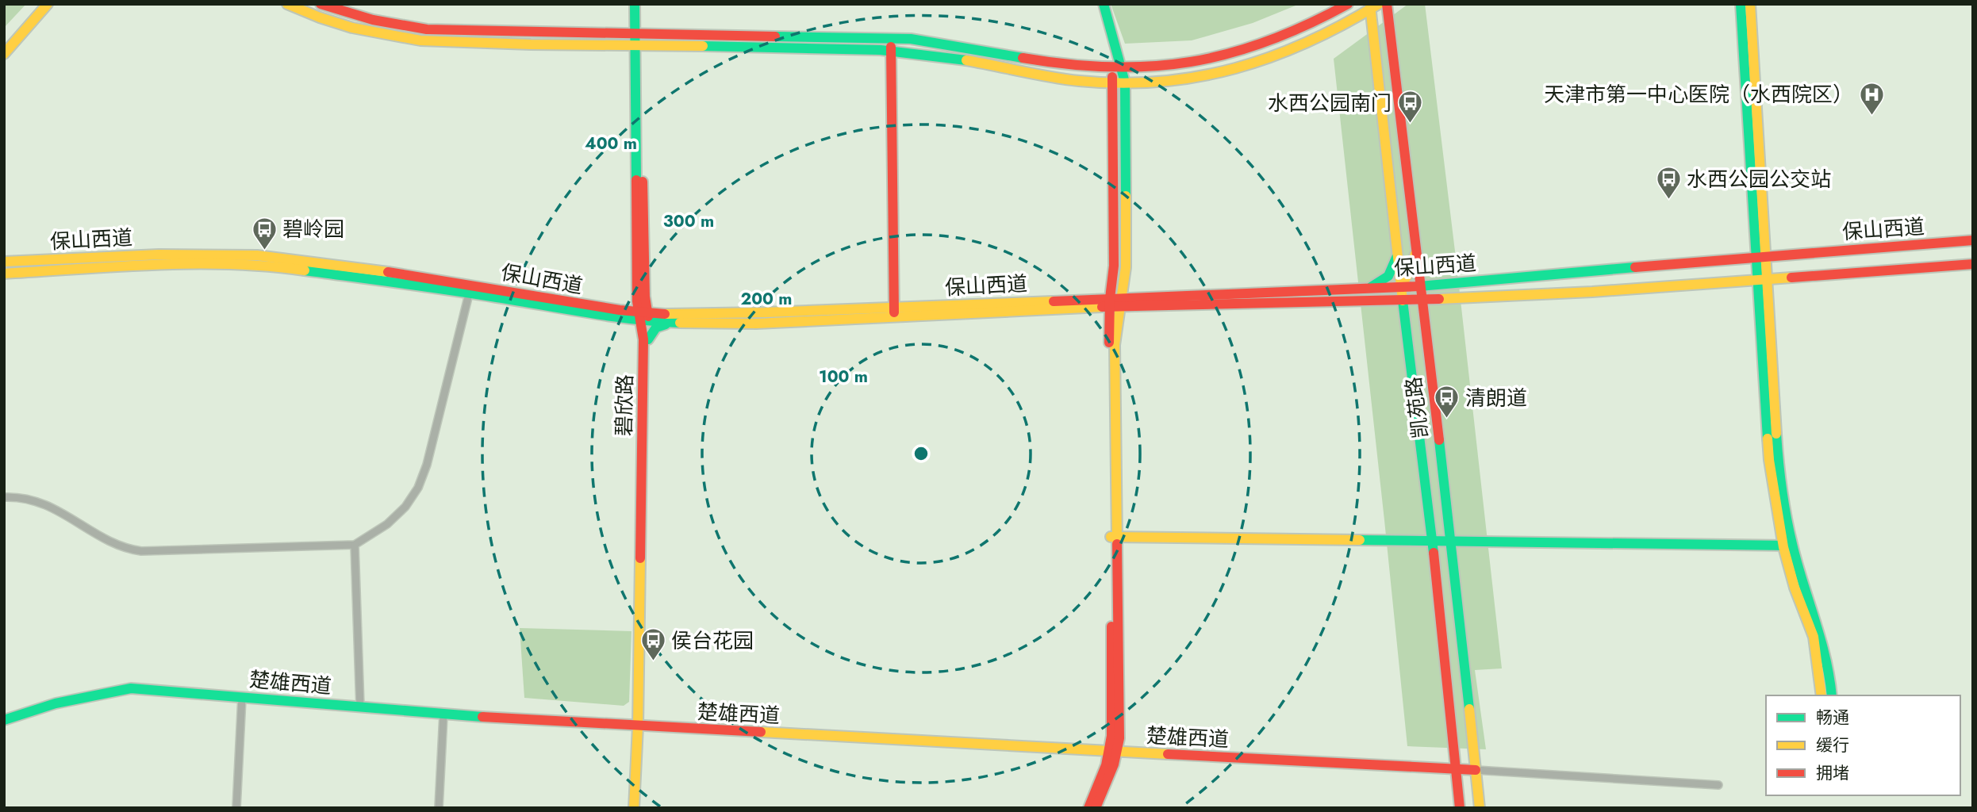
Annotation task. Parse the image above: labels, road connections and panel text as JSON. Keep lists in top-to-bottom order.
{
  "streets": {
    "main road": [
      "保山西道",
      "碧欣路",
      "凯苑路",
      "楚雄西道"
    ]
  },
  "crossings": [
    ["保山西道", "碧欣路"],
    ["保山西道", "凯苑路"],
    ["碧欣路", "楚雄西道"],
    ["凯苑路", "楚雄西道"]
  ],
  "places": {
    "hospital": ["天津市第一中心医院（水西院区）"],
    "bus stop": [
      "水西公园南门",
      "水西公园公交站",
      "碧岭园",
      "清朗道",
      "侯台花园"
    ]
  },
  "legend": ["畅通", "缓行", "拥堵"],
  "rings": [
    "400 m",
    "300 m",
    "200 m",
    "100 m"
  ]
}
